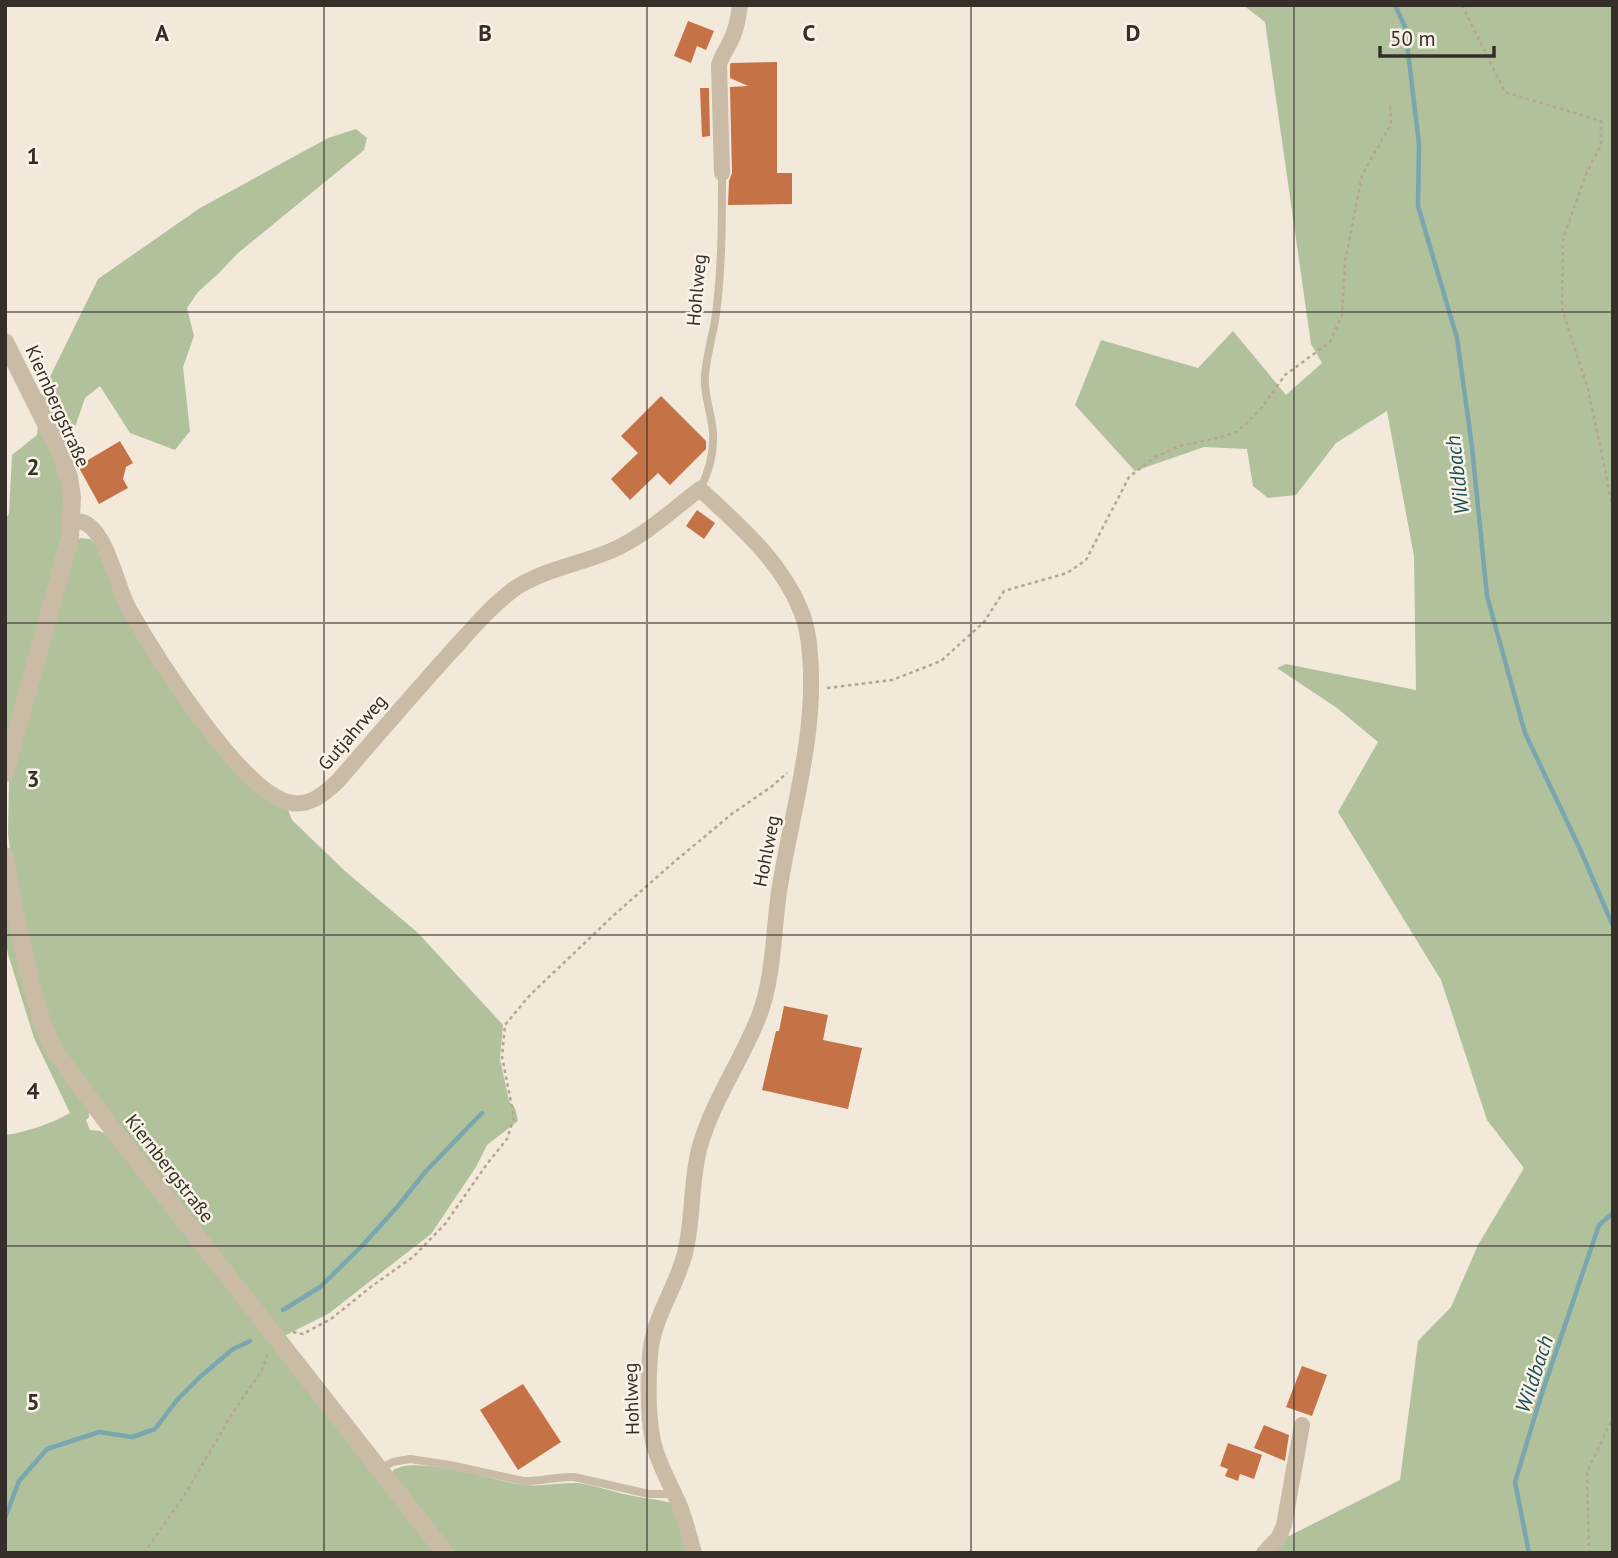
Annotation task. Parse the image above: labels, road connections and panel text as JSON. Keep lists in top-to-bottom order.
{
  "streets": {
    "street": ["Hohlweg", "Kiernbergstraße", "Gutjahrweg"]
  },
  "crossings": [
    ["Hohlweg", "Gutjahrweg"],
    ["Kiernbergstraße", "Gutjahrweg"]
  ],
  "water": ["Wildbach"],
  "scale_bar": "50 m",
  "grid": {
    "columns": [
      "A",
      "B",
      "C",
      "D"
    ],
    "rows": [
      "1",
      "2",
      "3",
      "4",
      "5"
    ]
  }
}
